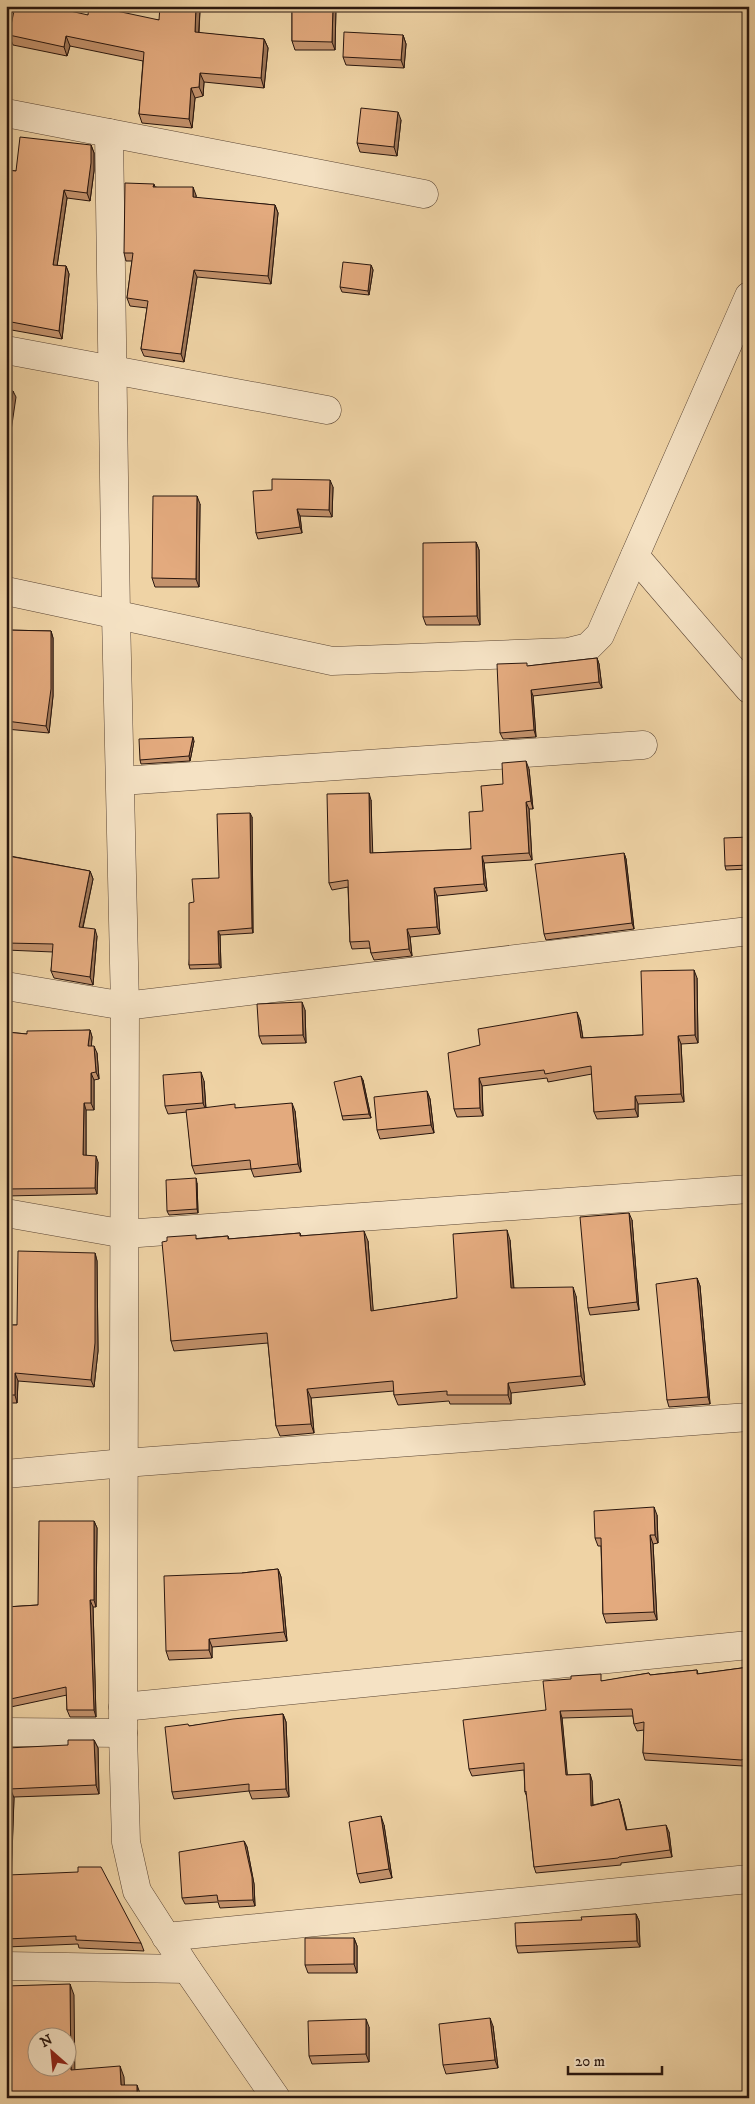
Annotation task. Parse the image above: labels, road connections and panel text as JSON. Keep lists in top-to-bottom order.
{
  "scale_bar": "20 m",
  "north": "top left"
}
